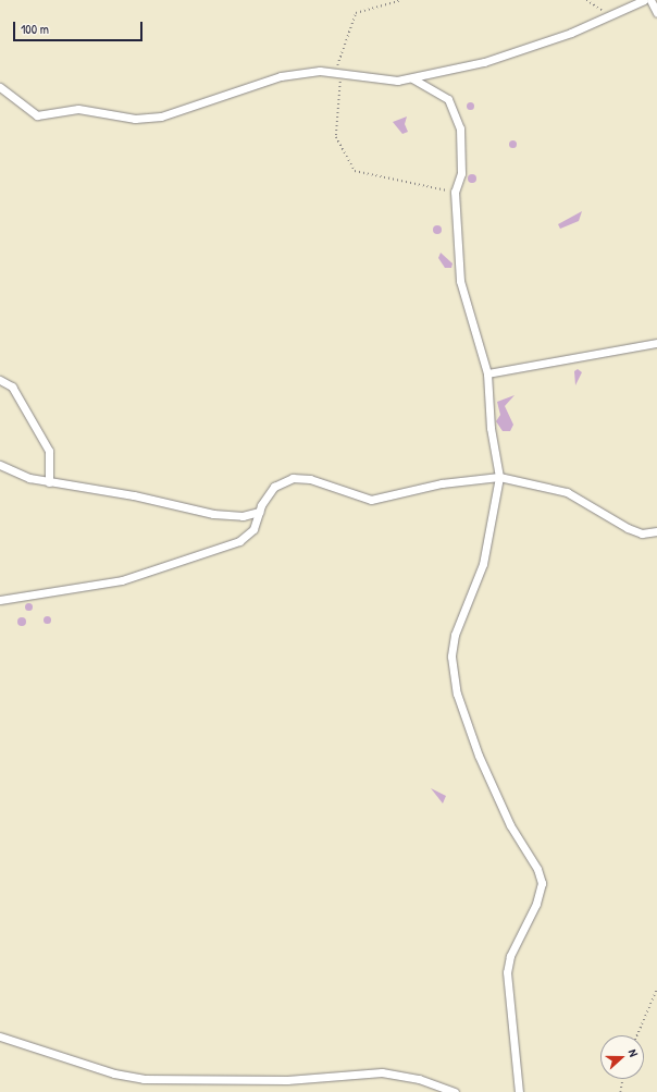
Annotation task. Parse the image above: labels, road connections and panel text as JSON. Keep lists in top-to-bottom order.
{
  "scale_bar": "100 m",
  "north": "right"
}
